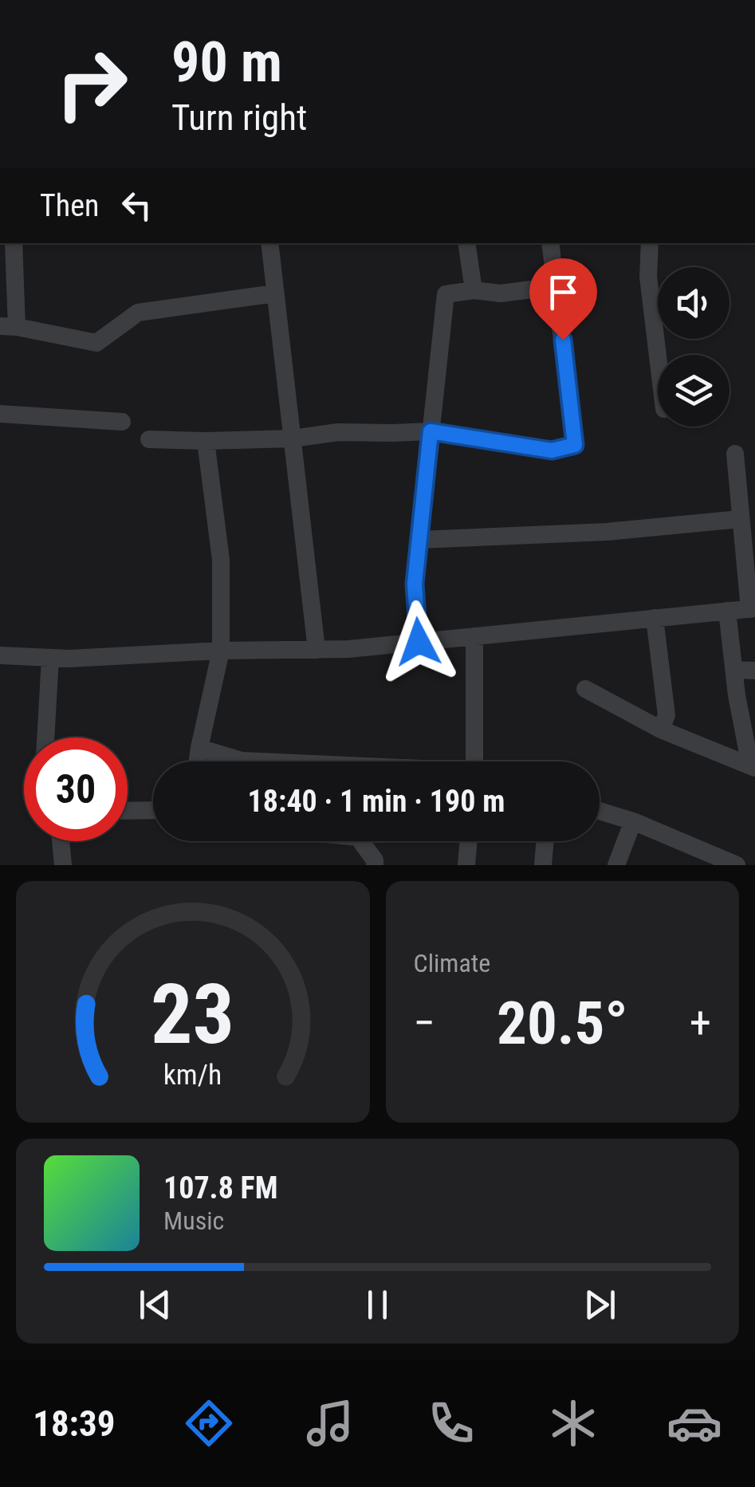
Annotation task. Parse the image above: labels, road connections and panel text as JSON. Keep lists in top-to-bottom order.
{
  "page": {
    "turn": ["90 m", "Turn right"],
    "then": "Then",
    "limit": "30",
    "trip": "18:40 · 1 min · 190 m",
    "tile": "Climate",
    "heat": ["−", "20.5°", "+"],
    "song": ["107.8 FM", "Music"],
    "tabs": "18:39",
    "gauge": ["23", "km/h"]
  }
}
